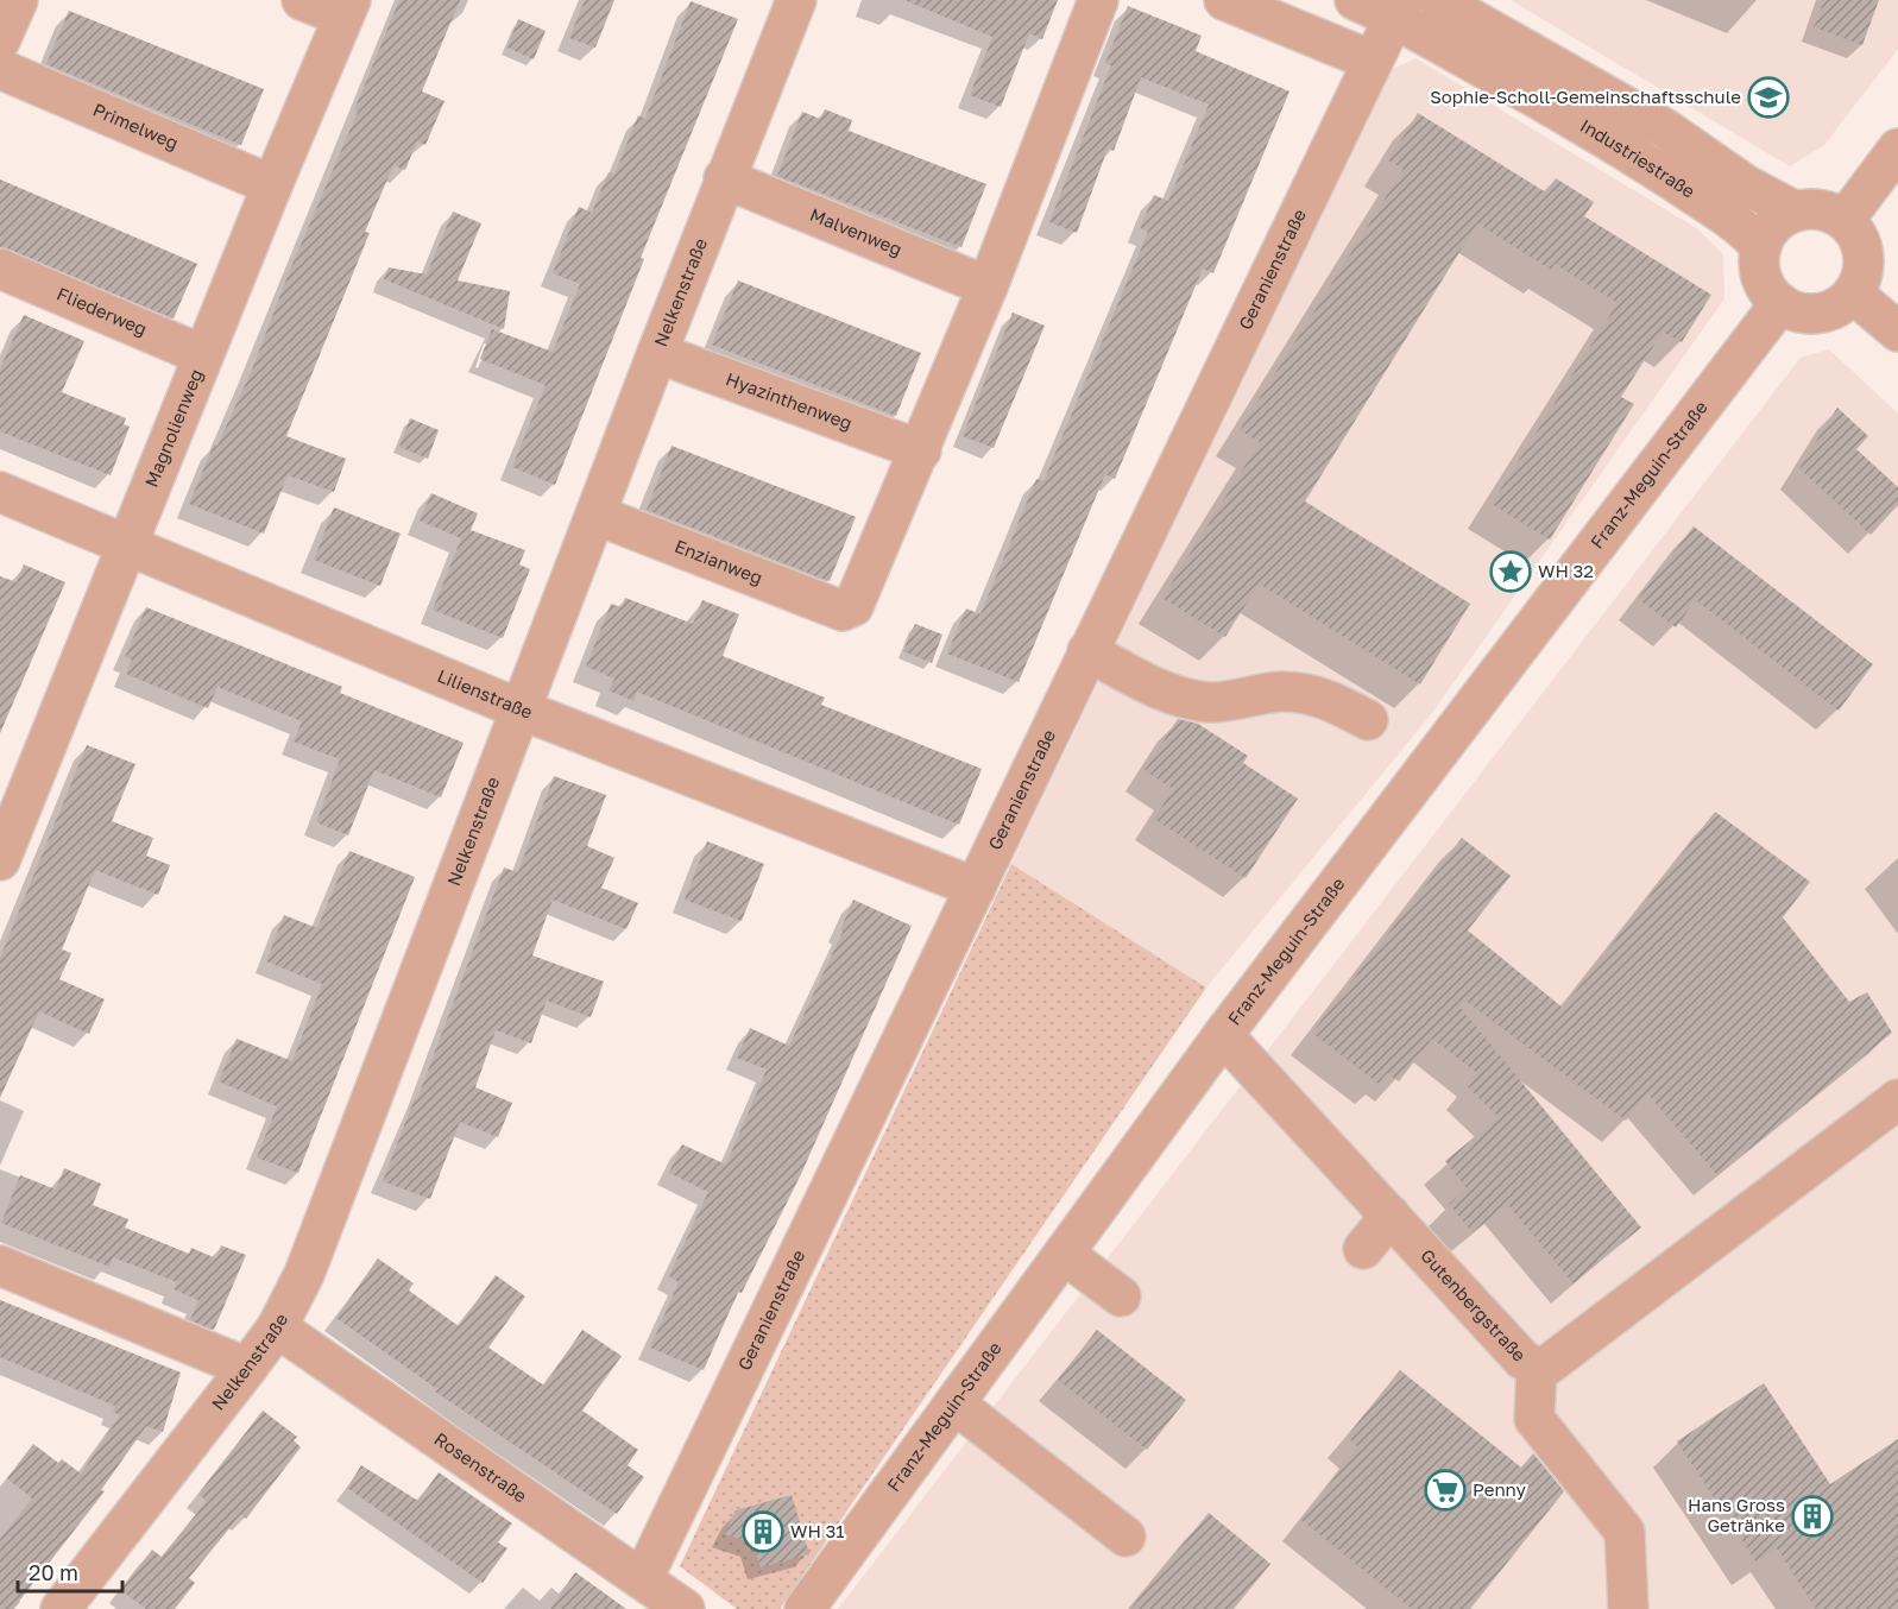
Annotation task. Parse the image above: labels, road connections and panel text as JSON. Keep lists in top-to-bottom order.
{
  "streets": {
    "street": [
      "Primelweg",
      "Industriestraße",
      "Malvenweg",
      "Geranienstraße",
      "Nelkenstraße",
      "Fliederweg",
      "Hyazinthenweg",
      "Magnolienweg",
      "Franz-Meguin-Straße",
      "Enzianweg",
      "Lilienstraße",
      "Gutenbergstraße",
      "Rosenstraße"
    ]
  },
  "crossings": [
    ["Primelweg", "Magnolienweg"],
    ["Industriestraße", "Geranienstraße"],
    ["Industriestraße", "Franz-Meguin-Straße"],
    ["Malvenweg", "Nelkenstraße"],
    ["Geranienstraße", "Lilienstraße"],
    ["Geranienstraße", "Rosenstraße"],
    ["Nelkenstraße", "Hyazinthenweg"],
    ["Nelkenstraße", "Enzianweg"],
    ["Nelkenstraße", "Lilienstraße"],
    ["Nelkenstraße", "Rosenstraße"],
    ["Fliederweg", "Magnolienweg"],
    ["Hyazinthenweg", "Enzianweg"],
    ["Magnolienweg", "Lilienstraße"],
    ["Franz-Meguin-Straße", "Gutenbergstraße"]
  ],
  "places": {
    "school or university": ["Sophie-Scholl-Gemeinschaftsschule"],
    "place": ["WH 32"],
    "supermarket": ["Penny"],
    "building": ["Hans Gross Getränke", "WH 31"]
  },
  "scale_bar": "20 m"
}
